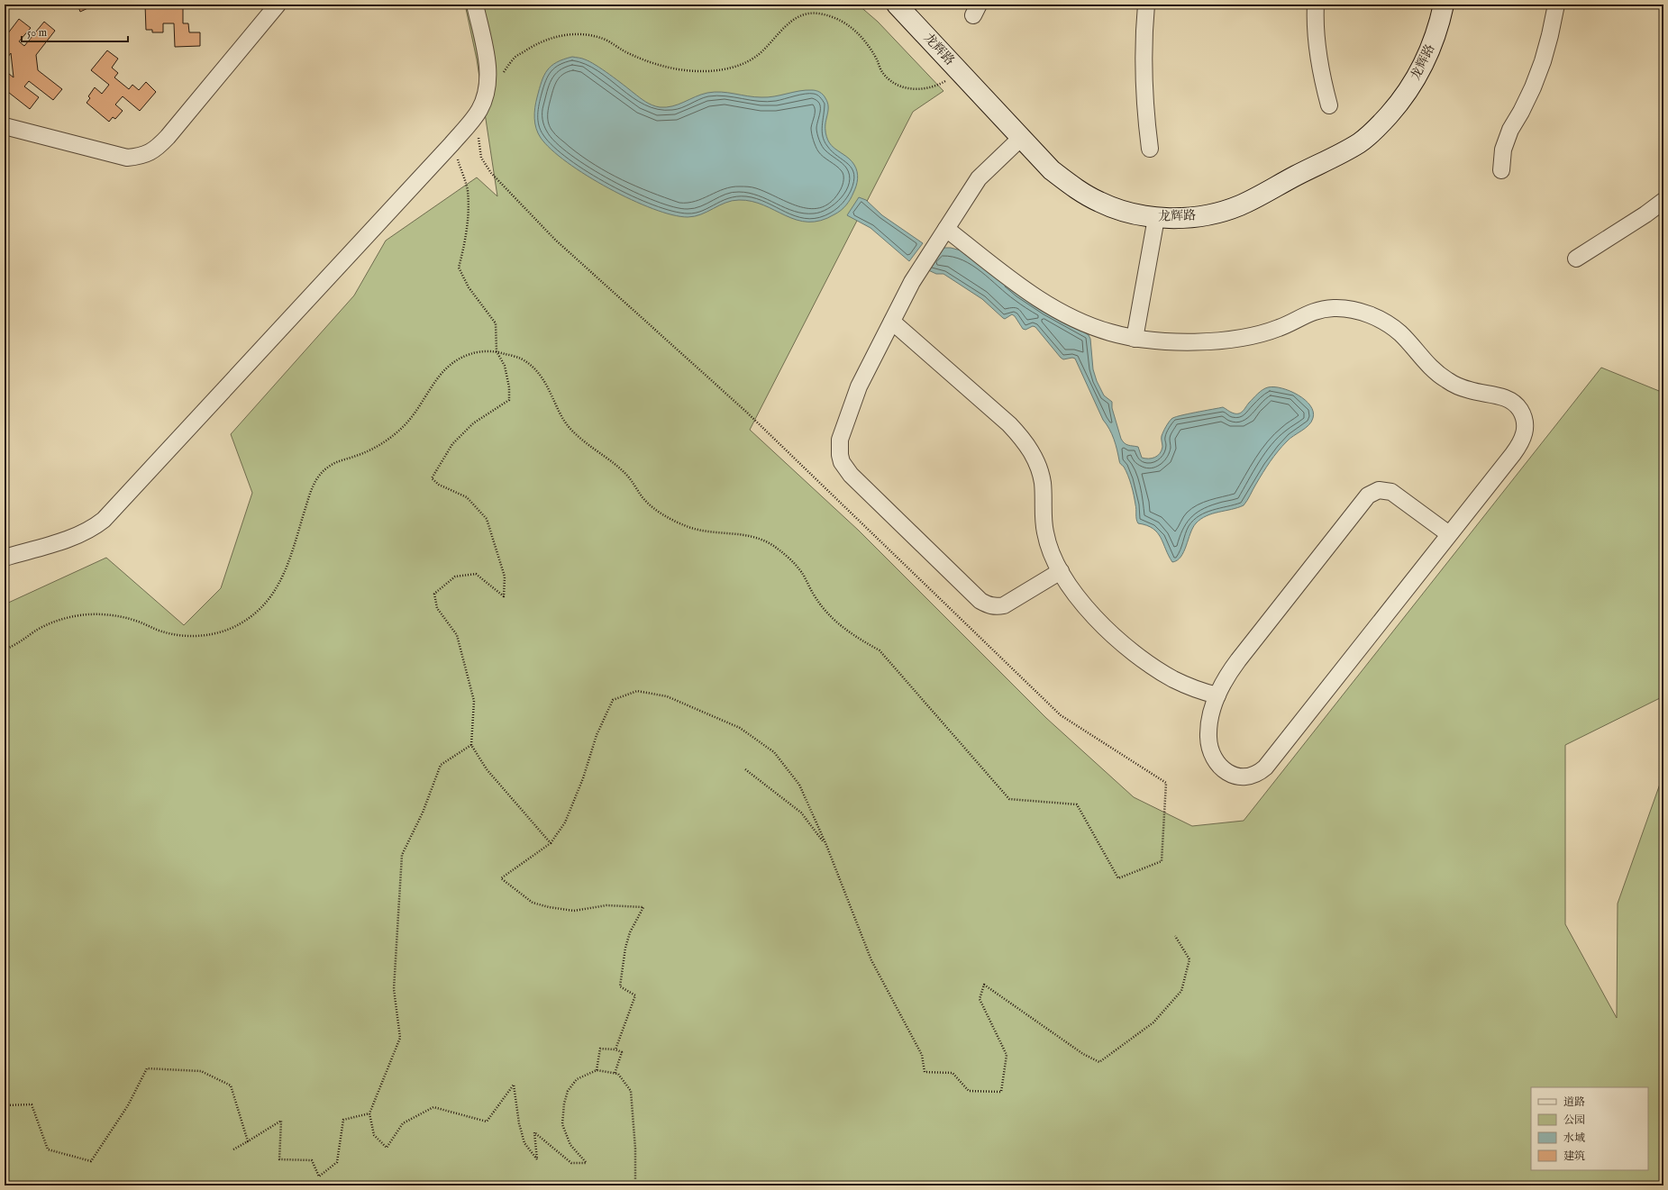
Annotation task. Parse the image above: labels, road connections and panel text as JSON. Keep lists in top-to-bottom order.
{
  "streets": {
    "street": ["龙辉路"]
  },
  "legend": [
    "道路",
    "公园",
    "水域",
    "建筑"
  ],
  "scale_bar": "50 m"
}
